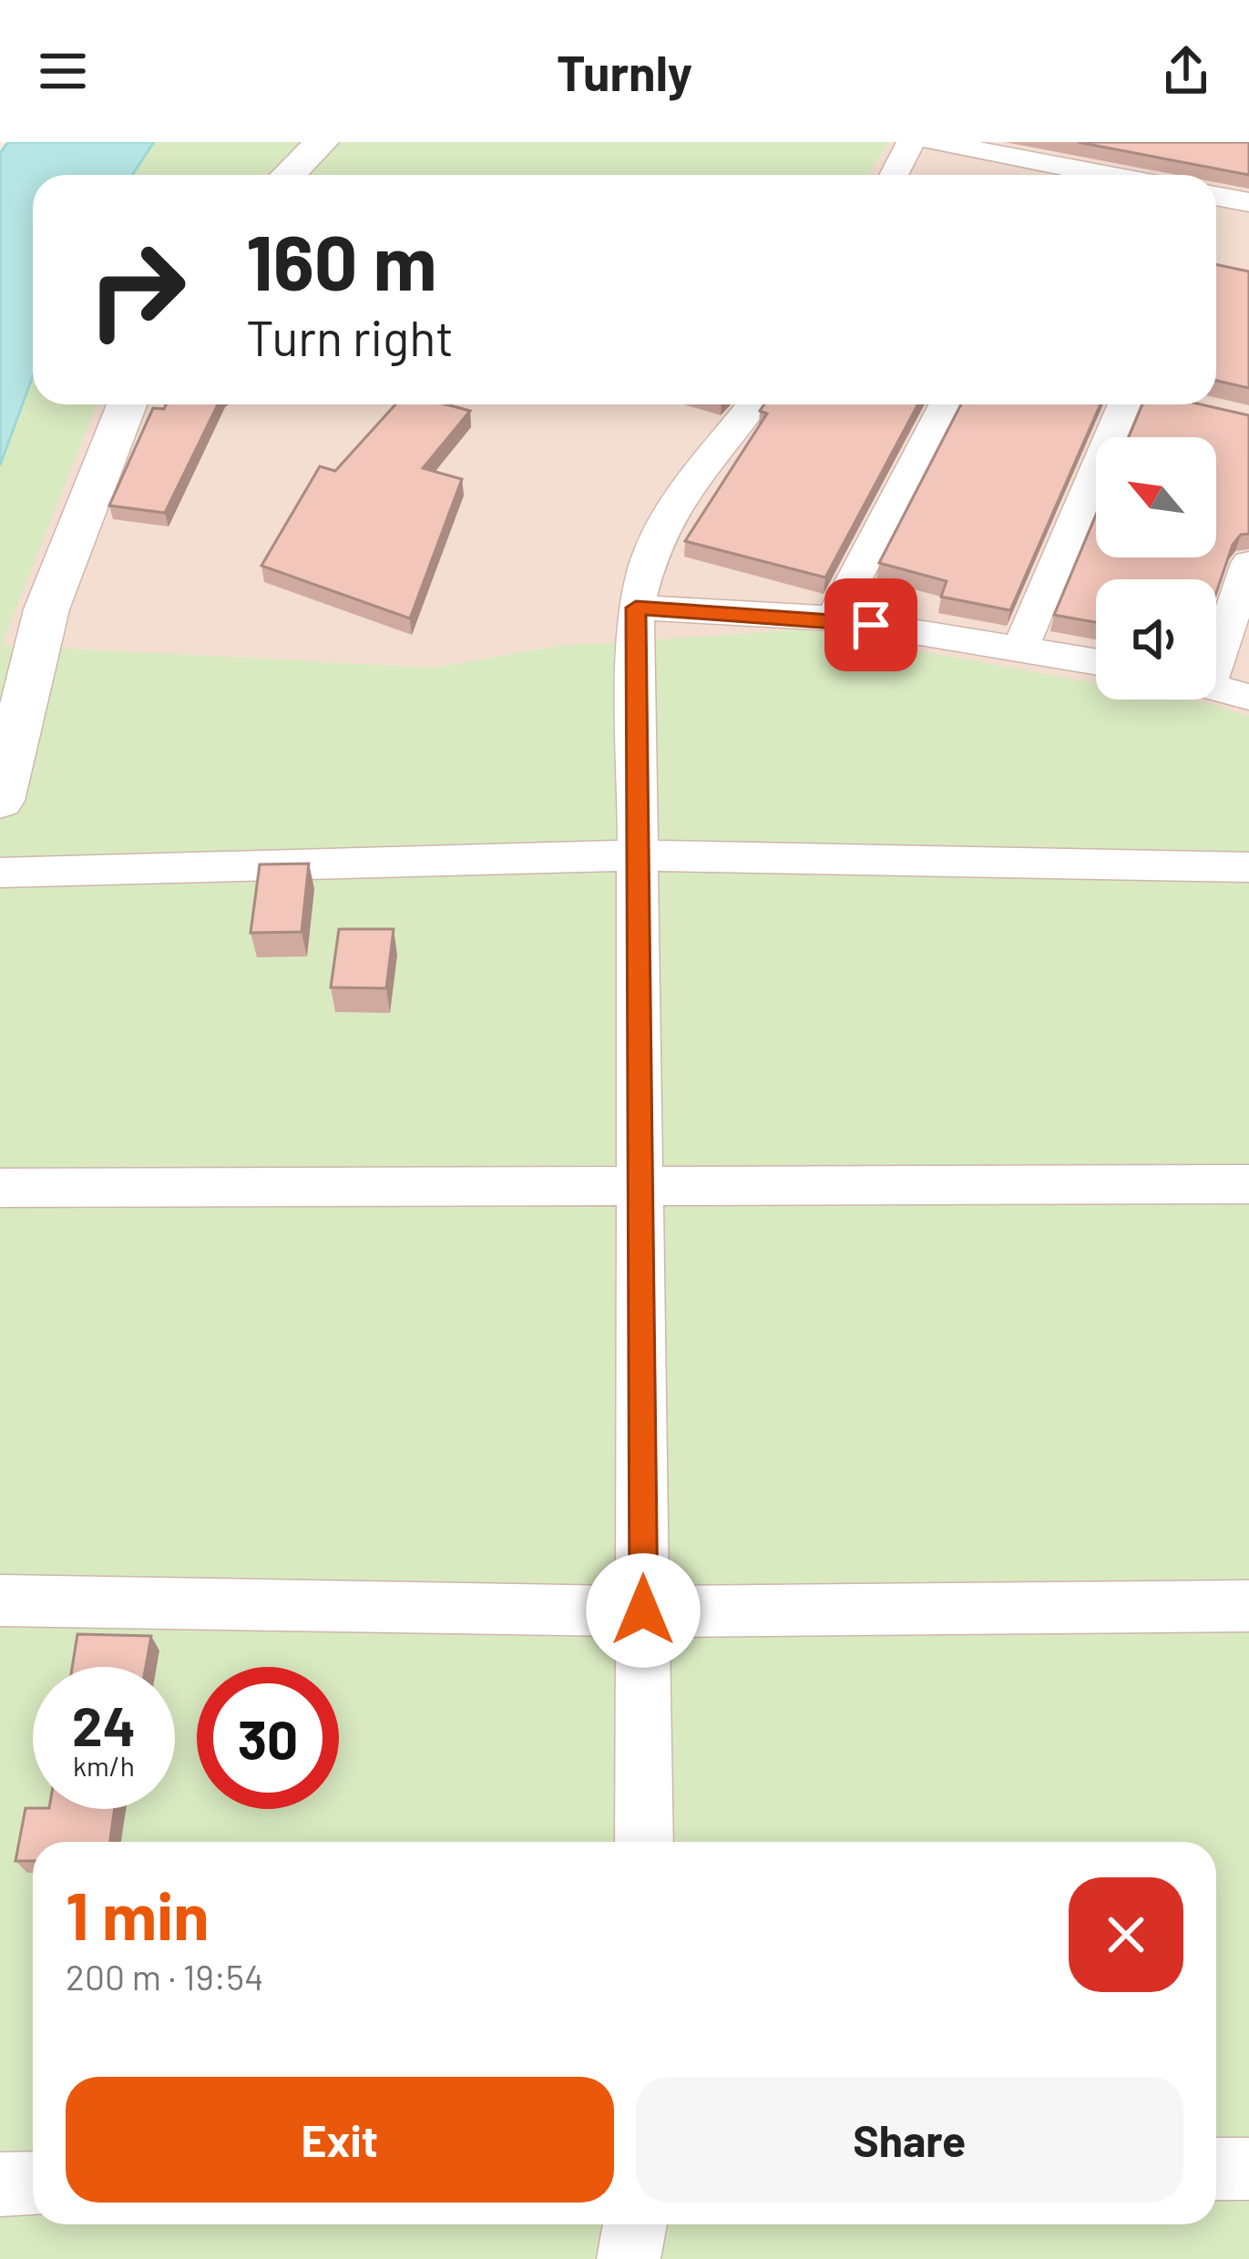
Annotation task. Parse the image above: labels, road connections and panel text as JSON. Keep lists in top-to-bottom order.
{
  "north": "top left",
  "page": {
    "header": "Turnly",
    "turn": ["160 m", "Turn right"],
    "speed": "24 km/h",
    "limit": "30",
    "heading": ["1 min", "200 m · 19:54"],
    "buttons": ["Exit", "Share"]
  }
}
